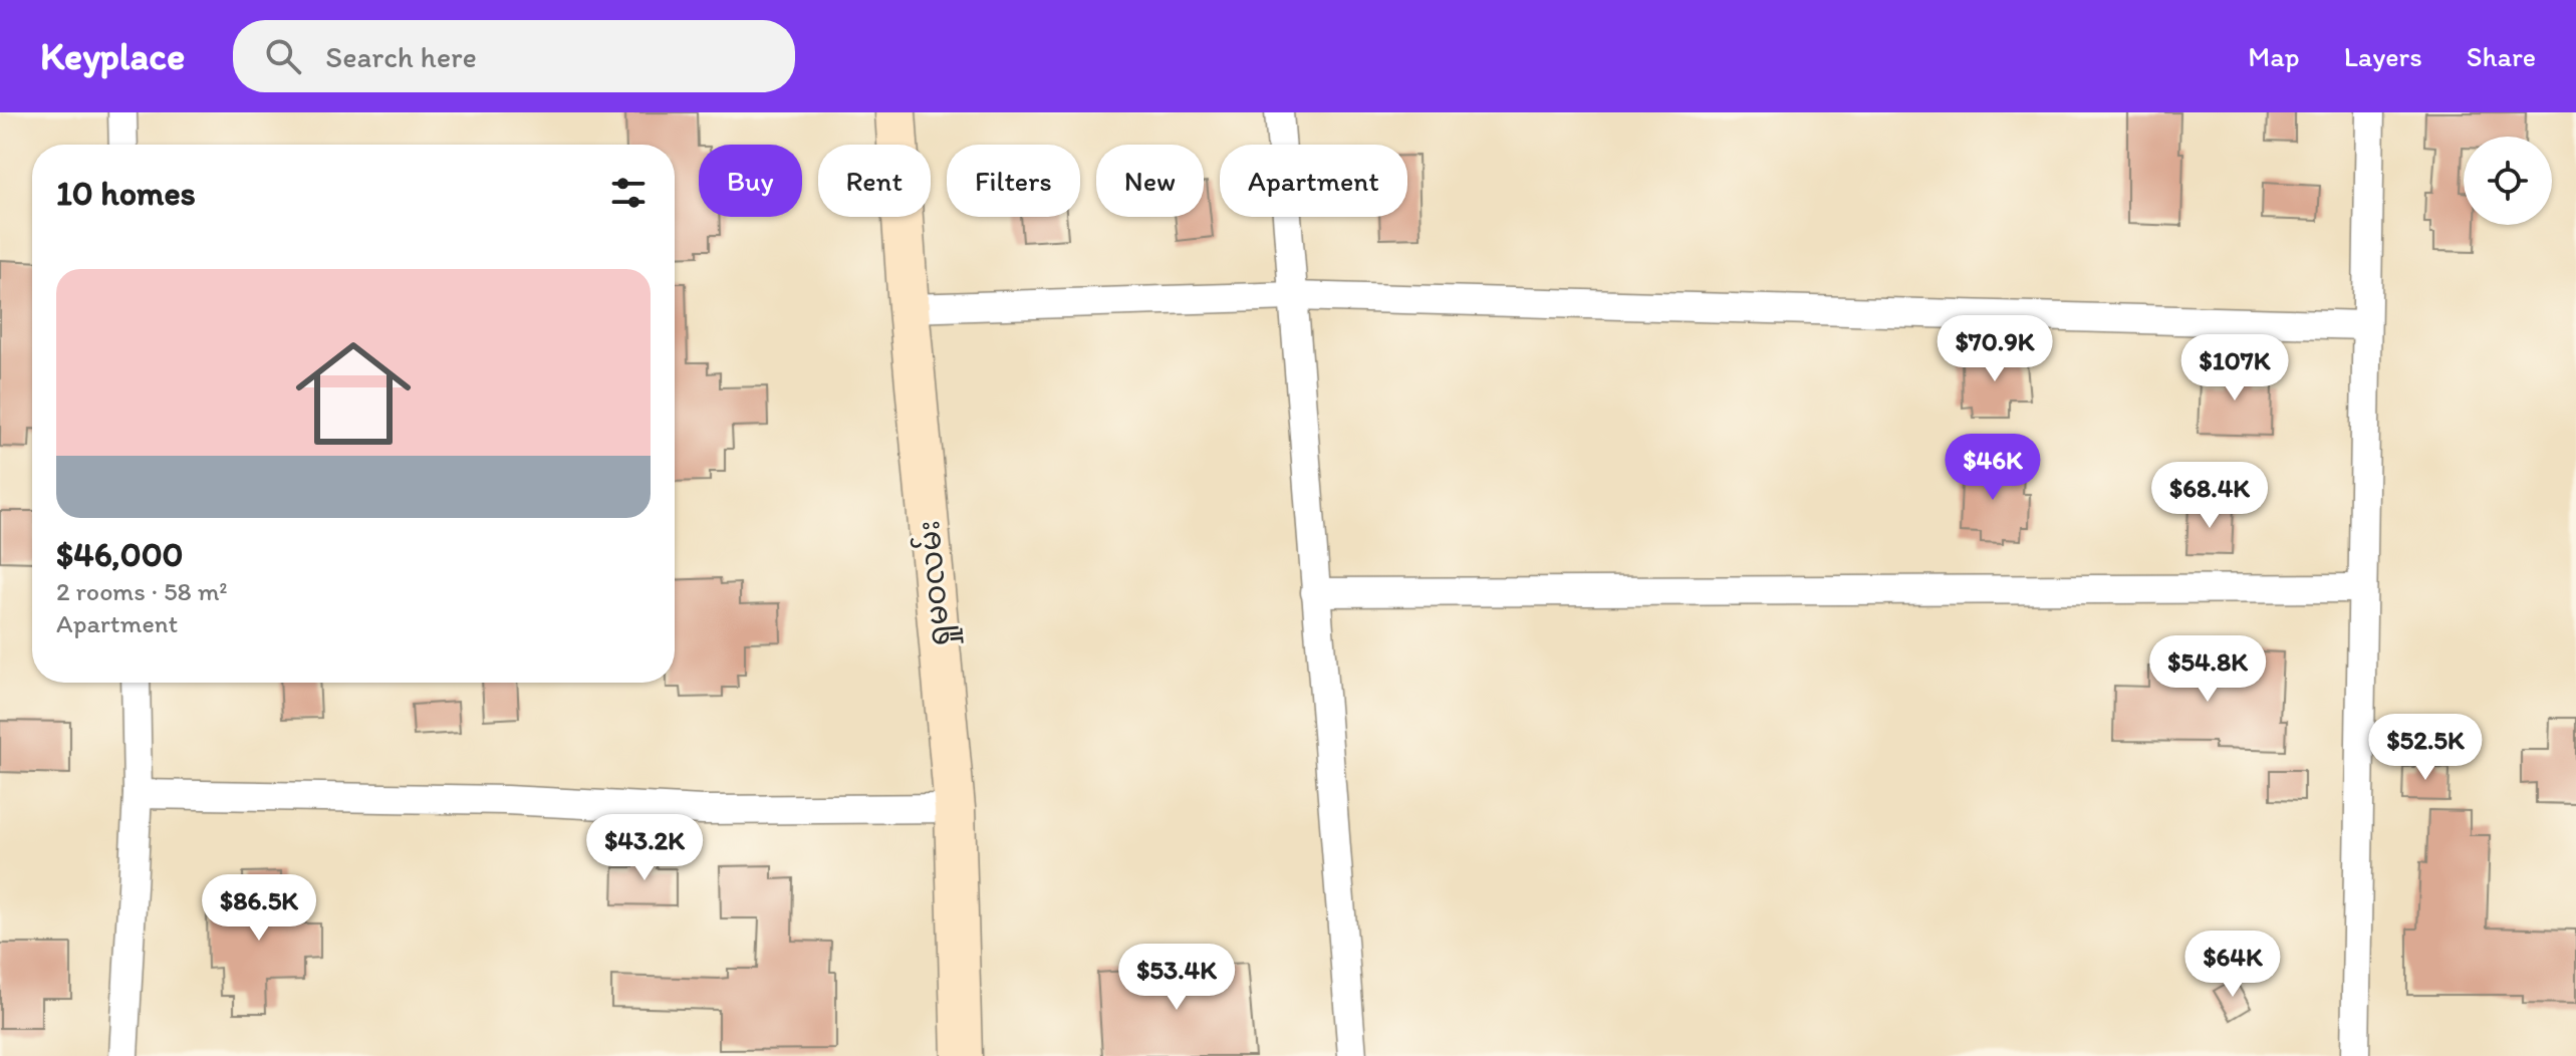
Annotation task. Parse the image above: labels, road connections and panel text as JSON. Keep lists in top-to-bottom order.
{
  "streets": {
    "street": ["ရှုမဝလမ်း"]
  },
  "page": {
    "header": "Keyplace",
    "search": "Search here",
    "nav": ["Map", "Layers", "Share"],
    "chip": [
      "Buy",
      "Rent",
      "Filters",
      "New",
      "Apartment"
    ],
    "heading": "10 homes",
    "list": [
      {
        "name": "$46,000",
        "note": "2 rooms · 58 m² · Apartment"
      }
    ],
    "price": [
      "$70.9K",
      "$107K",
      "$46K",
      "$68.4K",
      "$54.8K",
      "$52.5K",
      "$43.2K",
      "$86.5K",
      "$64K",
      "$53.4K"
    ]
  }
}
